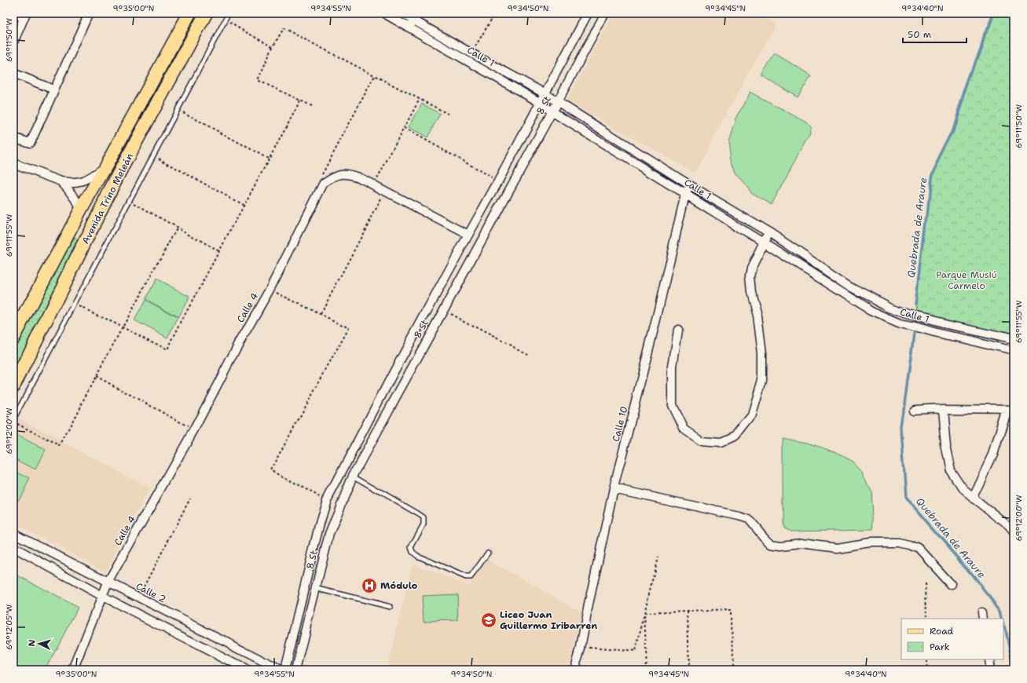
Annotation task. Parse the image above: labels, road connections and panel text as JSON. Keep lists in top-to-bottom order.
{
  "streets": {
    "main road": ["Avenida Trino Meleán"],
    "street": [
      "Calle 1",
      "8 St",
      "Calle 4",
      "Calle 10",
      "Calle 2"
    ]
  },
  "crossings": [
    ["Calle 1", "8 St"],
    ["Calle 1", "Calle 10"],
    ["8 St", "Calle 4"],
    ["Calle 4", "Calle 2"]
  ],
  "water": ["Quebrada de Araure"],
  "parks": ["Parque Musiú Carmelo"],
  "places": {
    "hospital": ["Módulo"],
    "school or university": ["Liceo Juan Guillermo Iribarren"]
  },
  "legend": ["Road", "Park"],
  "scale_bar": "50 m",
  "north": "left",
  "coordinates": [
    "9°35'00\"N",
    "9°34'55\"N",
    "9°34'50\"N",
    "9°34'45\"N",
    "9°34'40\"N",
    "69°11'50\"W",
    "69°11'55\"W",
    "69°12'00\"W",
    "69°12'05\"W"
  ]
}
